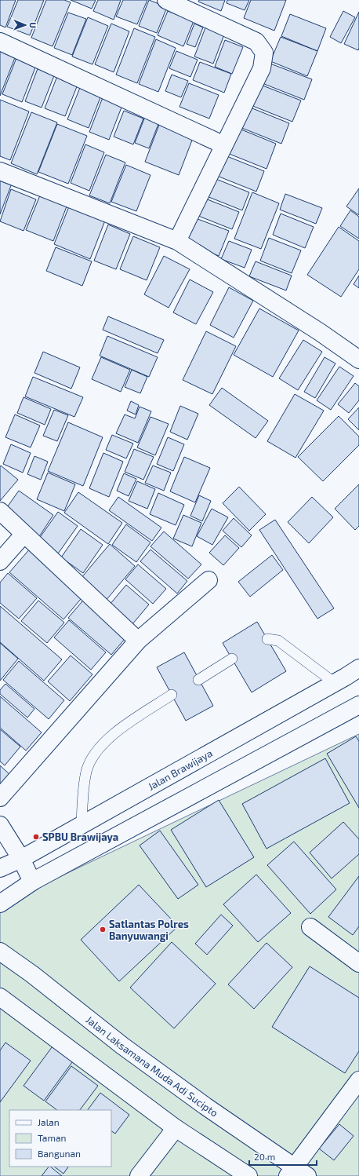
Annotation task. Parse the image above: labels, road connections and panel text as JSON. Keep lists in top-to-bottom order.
{
  "streets": {
    "main road": ["Jalan Brawijaya", "Jalan Laksamana Muda Adi Sucipto"]
  },
  "places": ["SPBU Brawijaya", "Satlantas Polres Banyuwangi"],
  "legend": ["Jalan", "Taman", "Bangunan"],
  "scale_bar": "20 m",
  "north": "right"
}
